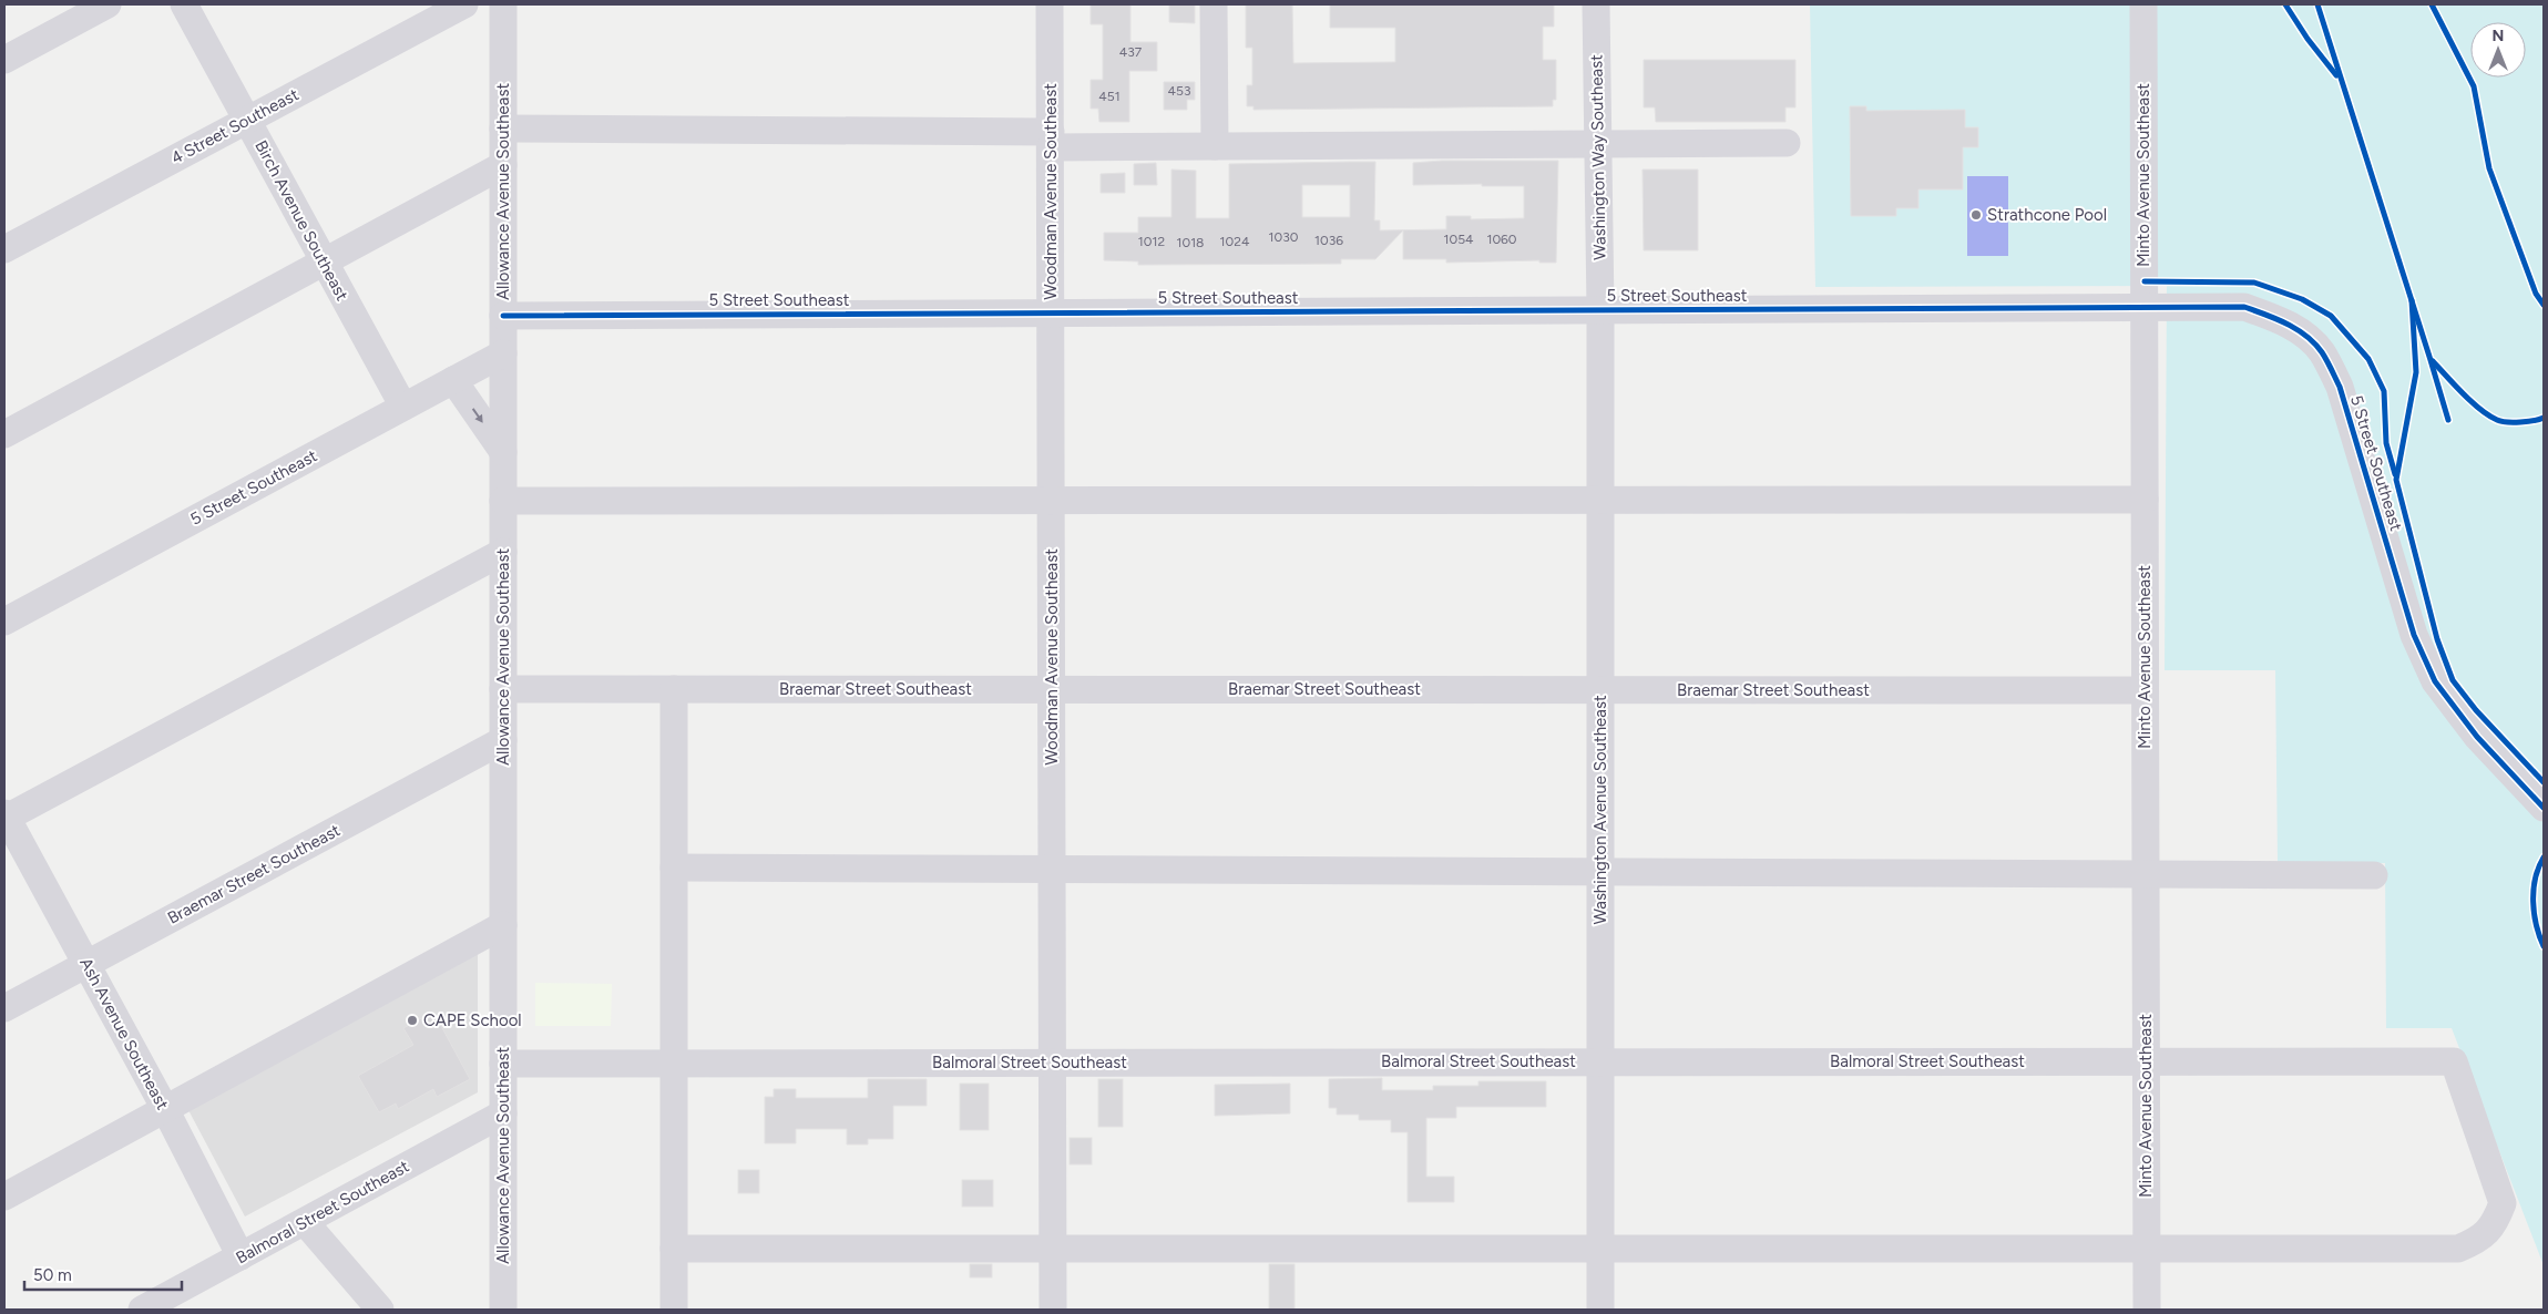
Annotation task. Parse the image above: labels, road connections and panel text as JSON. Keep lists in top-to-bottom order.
{
  "streets": {
    "street": [
      "4 Street Southeast",
      "Washington Way Southeast",
      "Minto Avenue Southeast",
      "Allowance Avenue Southeast",
      "Woodman Avenue Southeast",
      "Birch Avenue Southeast",
      "5 Street Southeast",
      "Braemar Street Southeast",
      "Washington Avenue Southeast",
      "Ash Avenue Southeast",
      "Balmoral Street Southeast"
    ]
  },
  "crossings": [
    ["4 Street Southeast", "Birch Avenue Southeast"],
    ["Washington Way Southeast", "5 Street Southeast"],
    ["Washington Way Southeast", "Washington Avenue Southeast"],
    ["Minto Avenue Southeast", "5 Street Southeast"],
    ["Minto Avenue Southeast", "Braemar Street Southeast"],
    ["Minto Avenue Southeast", "Balmoral Street Southeast"],
    ["Allowance Avenue Southeast", "5 Street Southeast"],
    ["Allowance Avenue Southeast", "Braemar Street Southeast"],
    ["Allowance Avenue Southeast", "Balmoral Street Southeast"],
    ["Woodman Avenue Southeast", "5 Street Southeast"],
    ["Woodman Avenue Southeast", "Braemar Street Southeast"],
    ["Woodman Avenue Southeast", "Balmoral Street Southeast"],
    ["Birch Avenue Southeast", "5 Street Southeast"],
    ["5 Street Southeast", "Washington Avenue Southeast"],
    ["Braemar Street Southeast", "Washington Avenue Southeast"],
    ["Braemar Street Southeast", "Ash Avenue Southeast"],
    ["Washington Avenue Southeast", "Balmoral Street Southeast"],
    ["Ash Avenue Southeast", "Balmoral Street Southeast"]
  ],
  "places": ["Strathcone Pool", "CAPE School"],
  "house_numbers": [
    "437",
    "453",
    "451",
    "1030",
    "1054",
    "1060",
    "1036",
    "1012",
    "1024",
    "1018"
  ],
  "scale_bar": "50 m",
  "north": "top"
}
